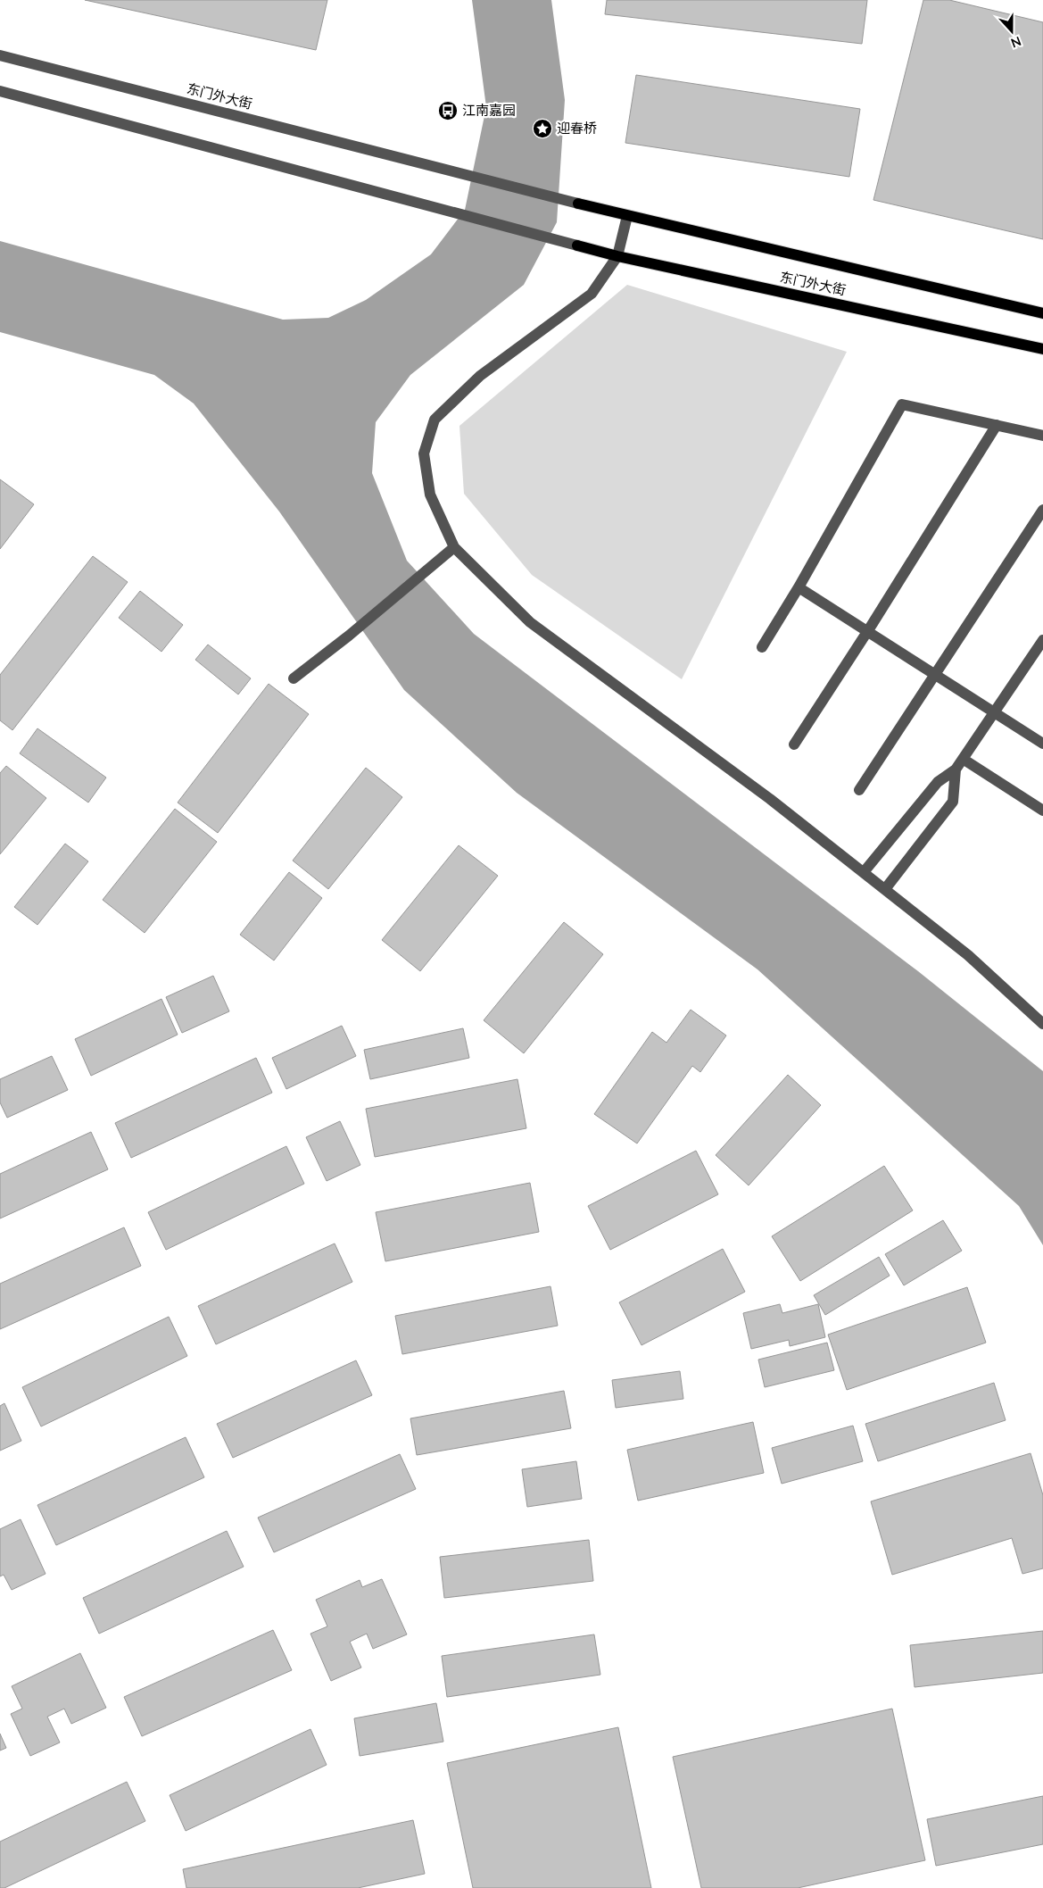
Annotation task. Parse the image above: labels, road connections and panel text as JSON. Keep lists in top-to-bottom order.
{
  "streets": {
    "main road": ["东门外大街"]
  },
  "places": {
    "bus stop": ["江南嘉园"],
    "place": ["迎春桥"]
  },
  "north": "bottom"
}
